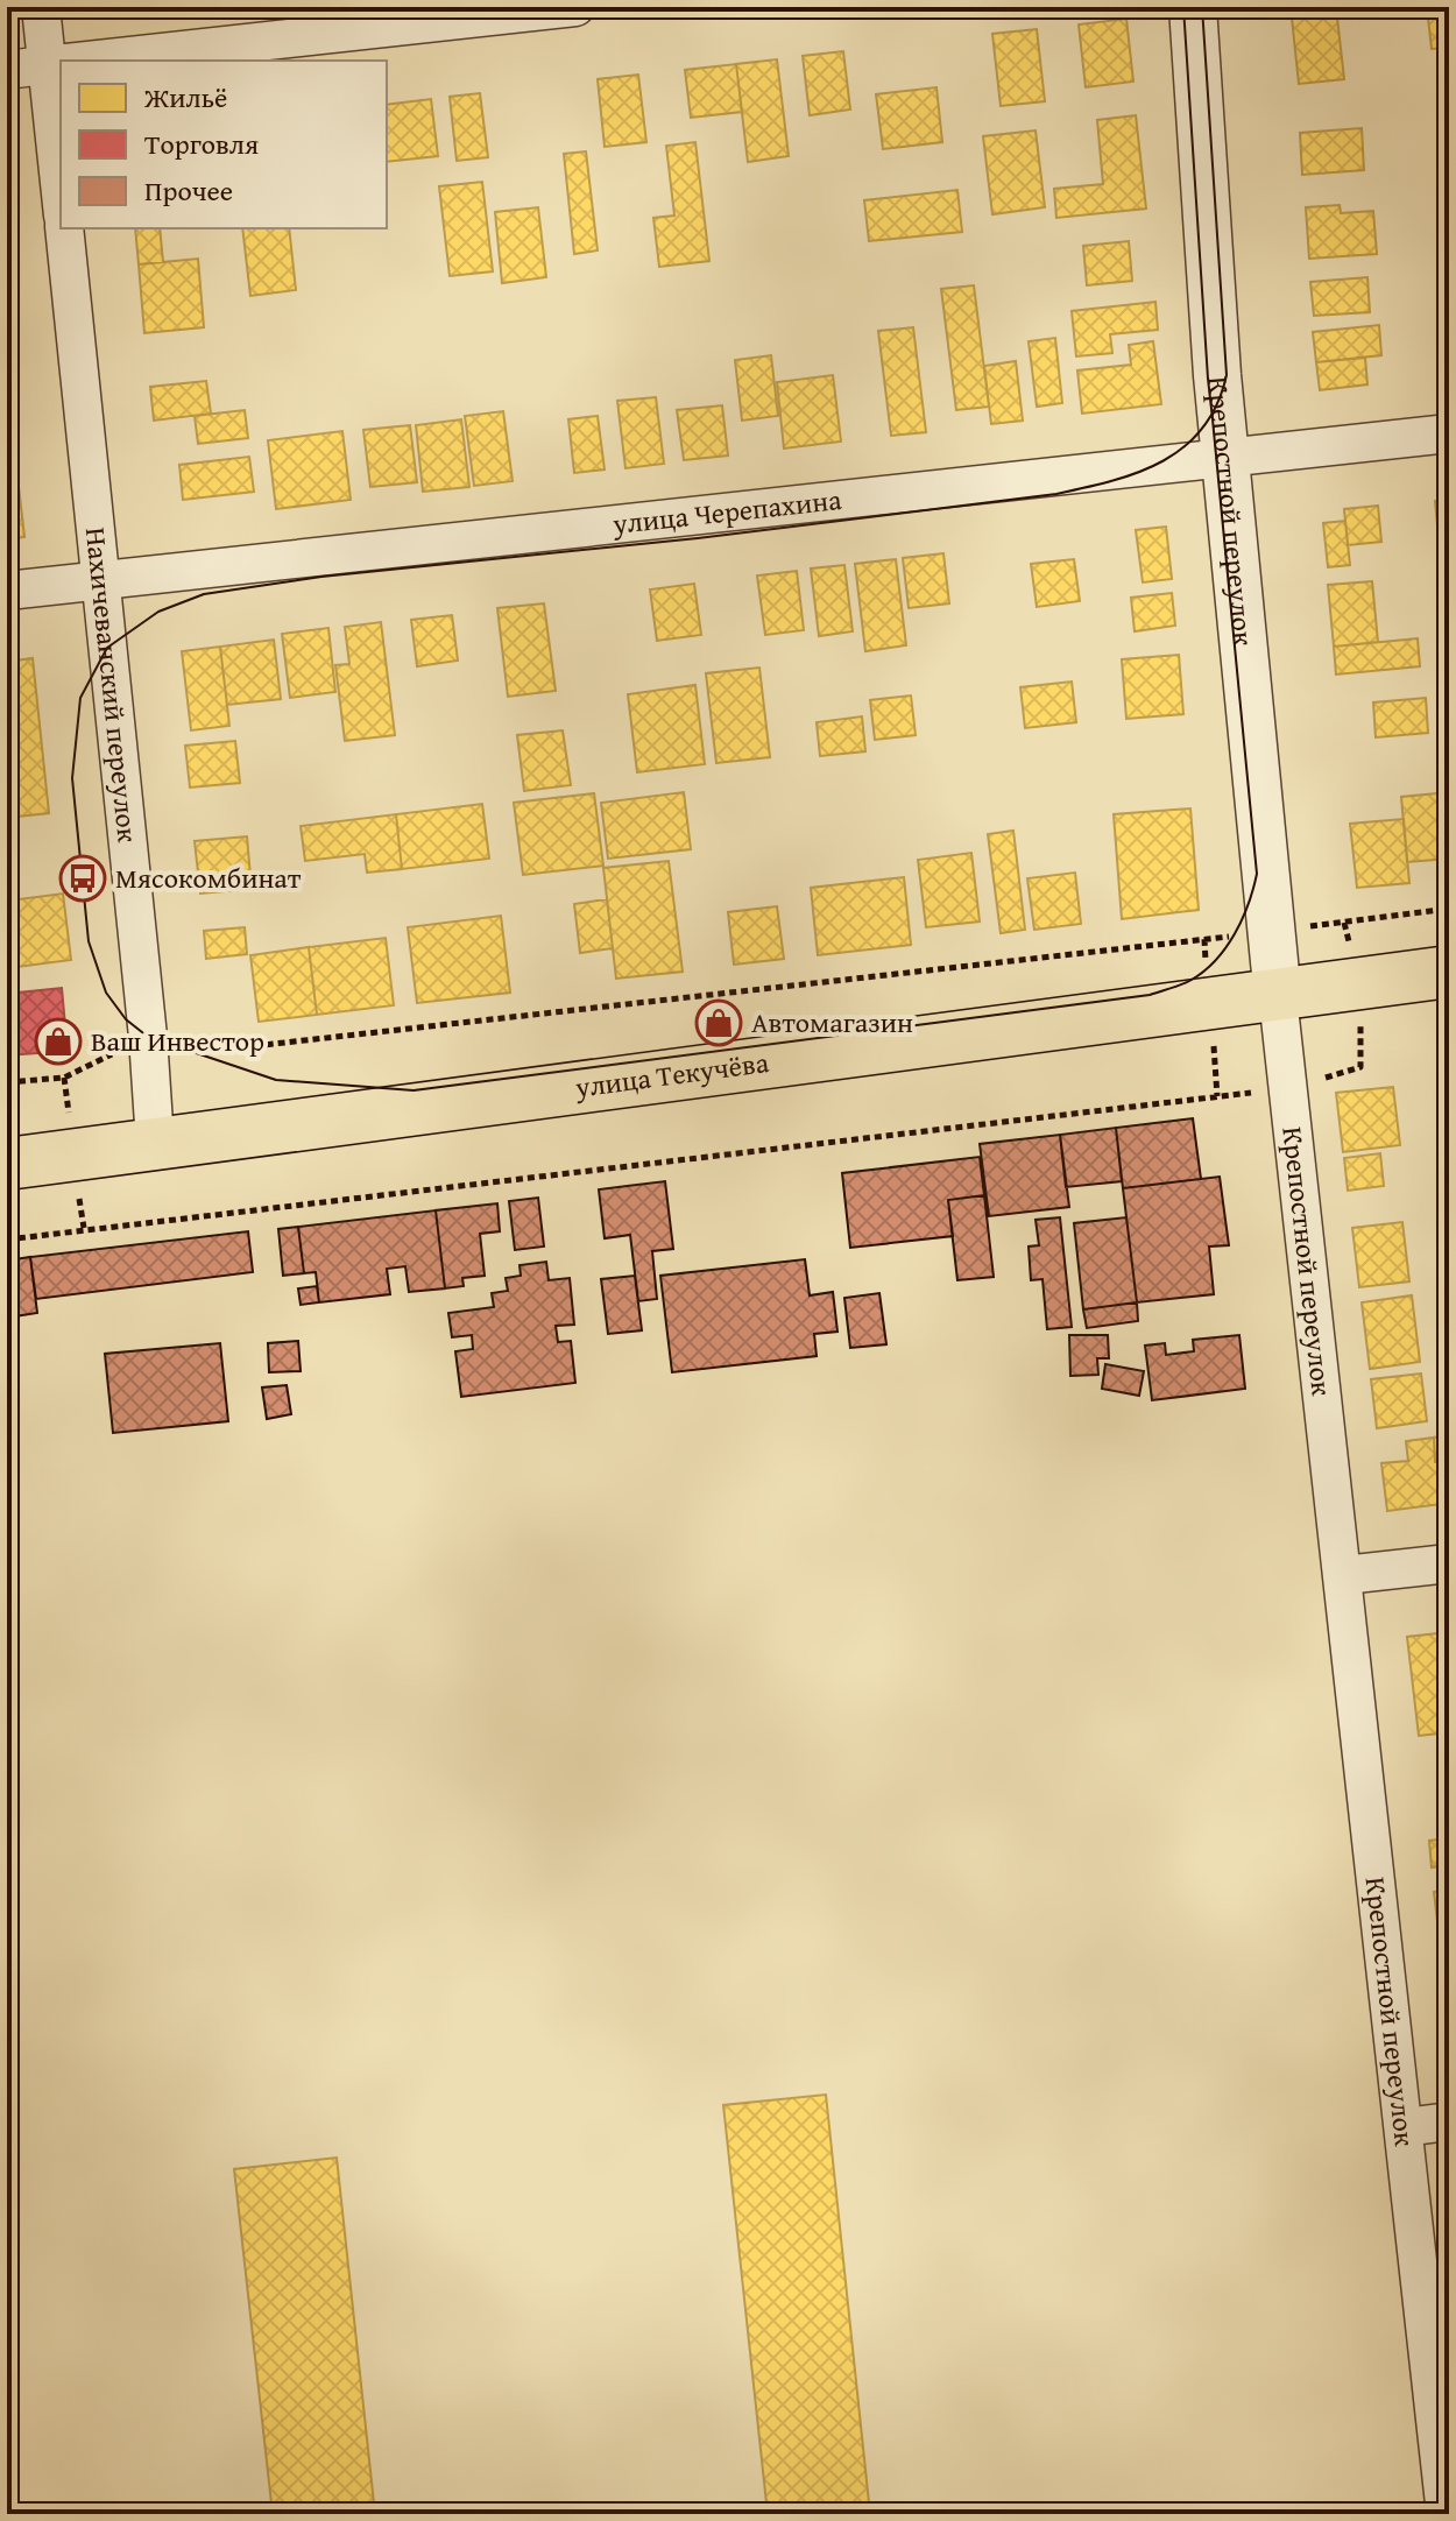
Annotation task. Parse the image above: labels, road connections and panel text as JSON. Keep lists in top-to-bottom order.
{
  "streets": {
    "main road": ["улица Текучёва"],
    "street": ["Крепостной переулок", "улица Черепахина", "Нахичеванский переулок"]
  },
  "crossings": [
    ["Крепостной переулок", "улица Черепахина"],
    ["Крепостной переулок", "улица Текучёва"],
    ["улица Черепахина", "Нахичеванский переулок"],
    ["Нахичеванский переулок", "улица Текучёва"]
  ],
  "places": {
    "bus stop": ["Мясокомбинат"],
    "shop": ["Автомагазин", "Ваш Инвестор"]
  },
  "legend": ["Жильё", "Торговля", "Прочее"]
}
